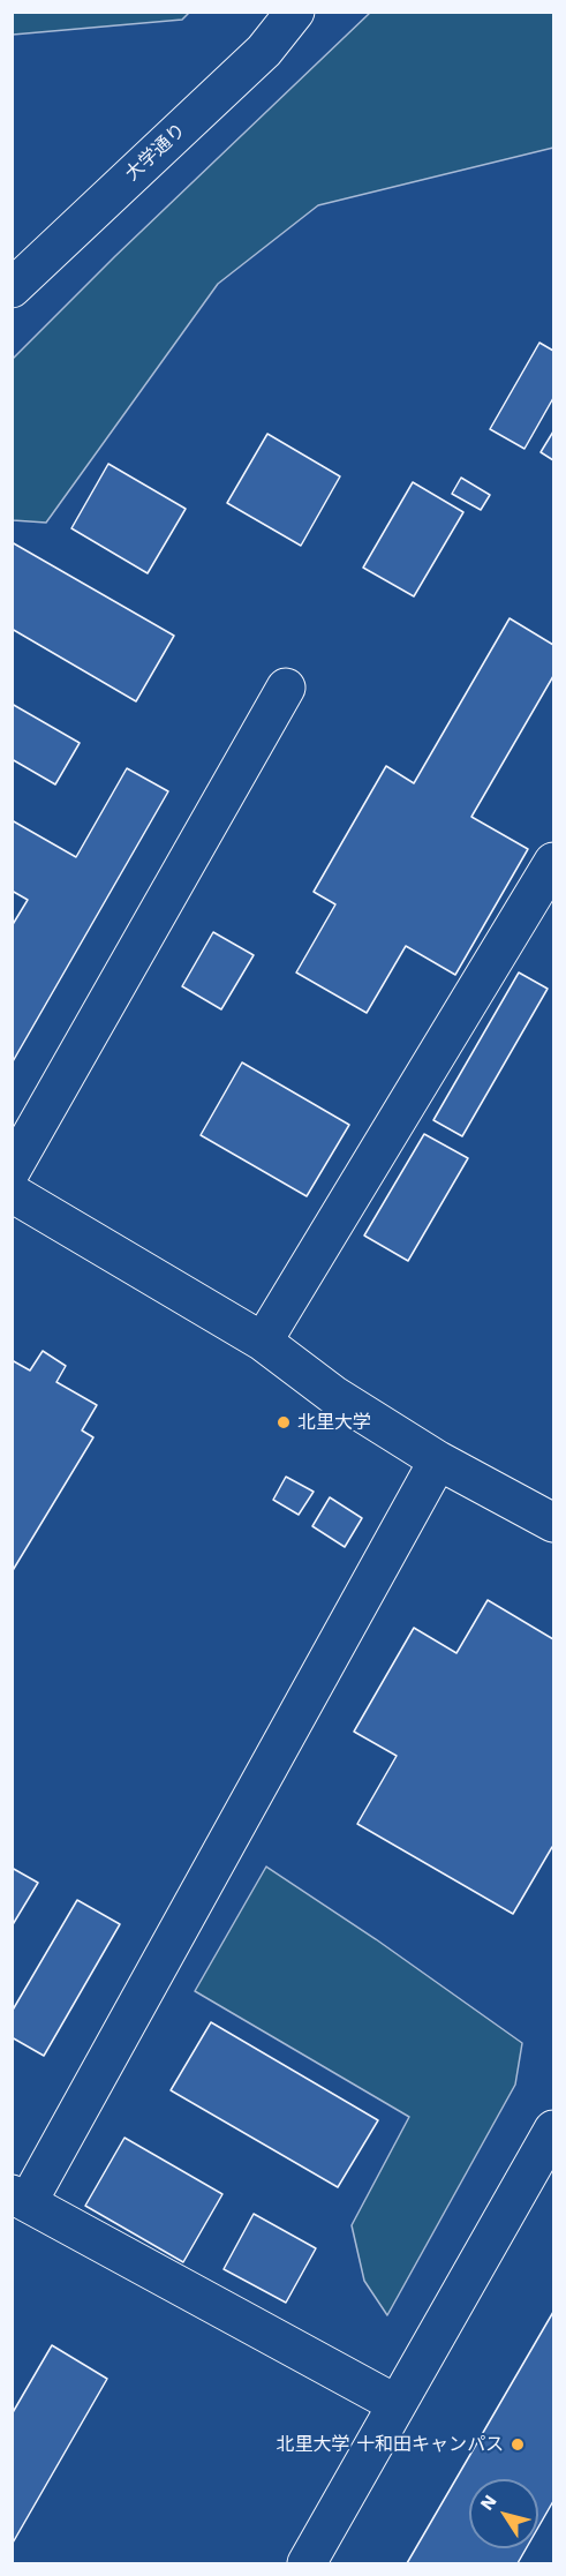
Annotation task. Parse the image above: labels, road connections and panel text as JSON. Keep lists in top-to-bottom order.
{
  "streets": {
    "street": ["大学通り"]
  },
  "places": ["北里大学", "北里大学 十和田キャンパス"],
  "north": "top left"
}
